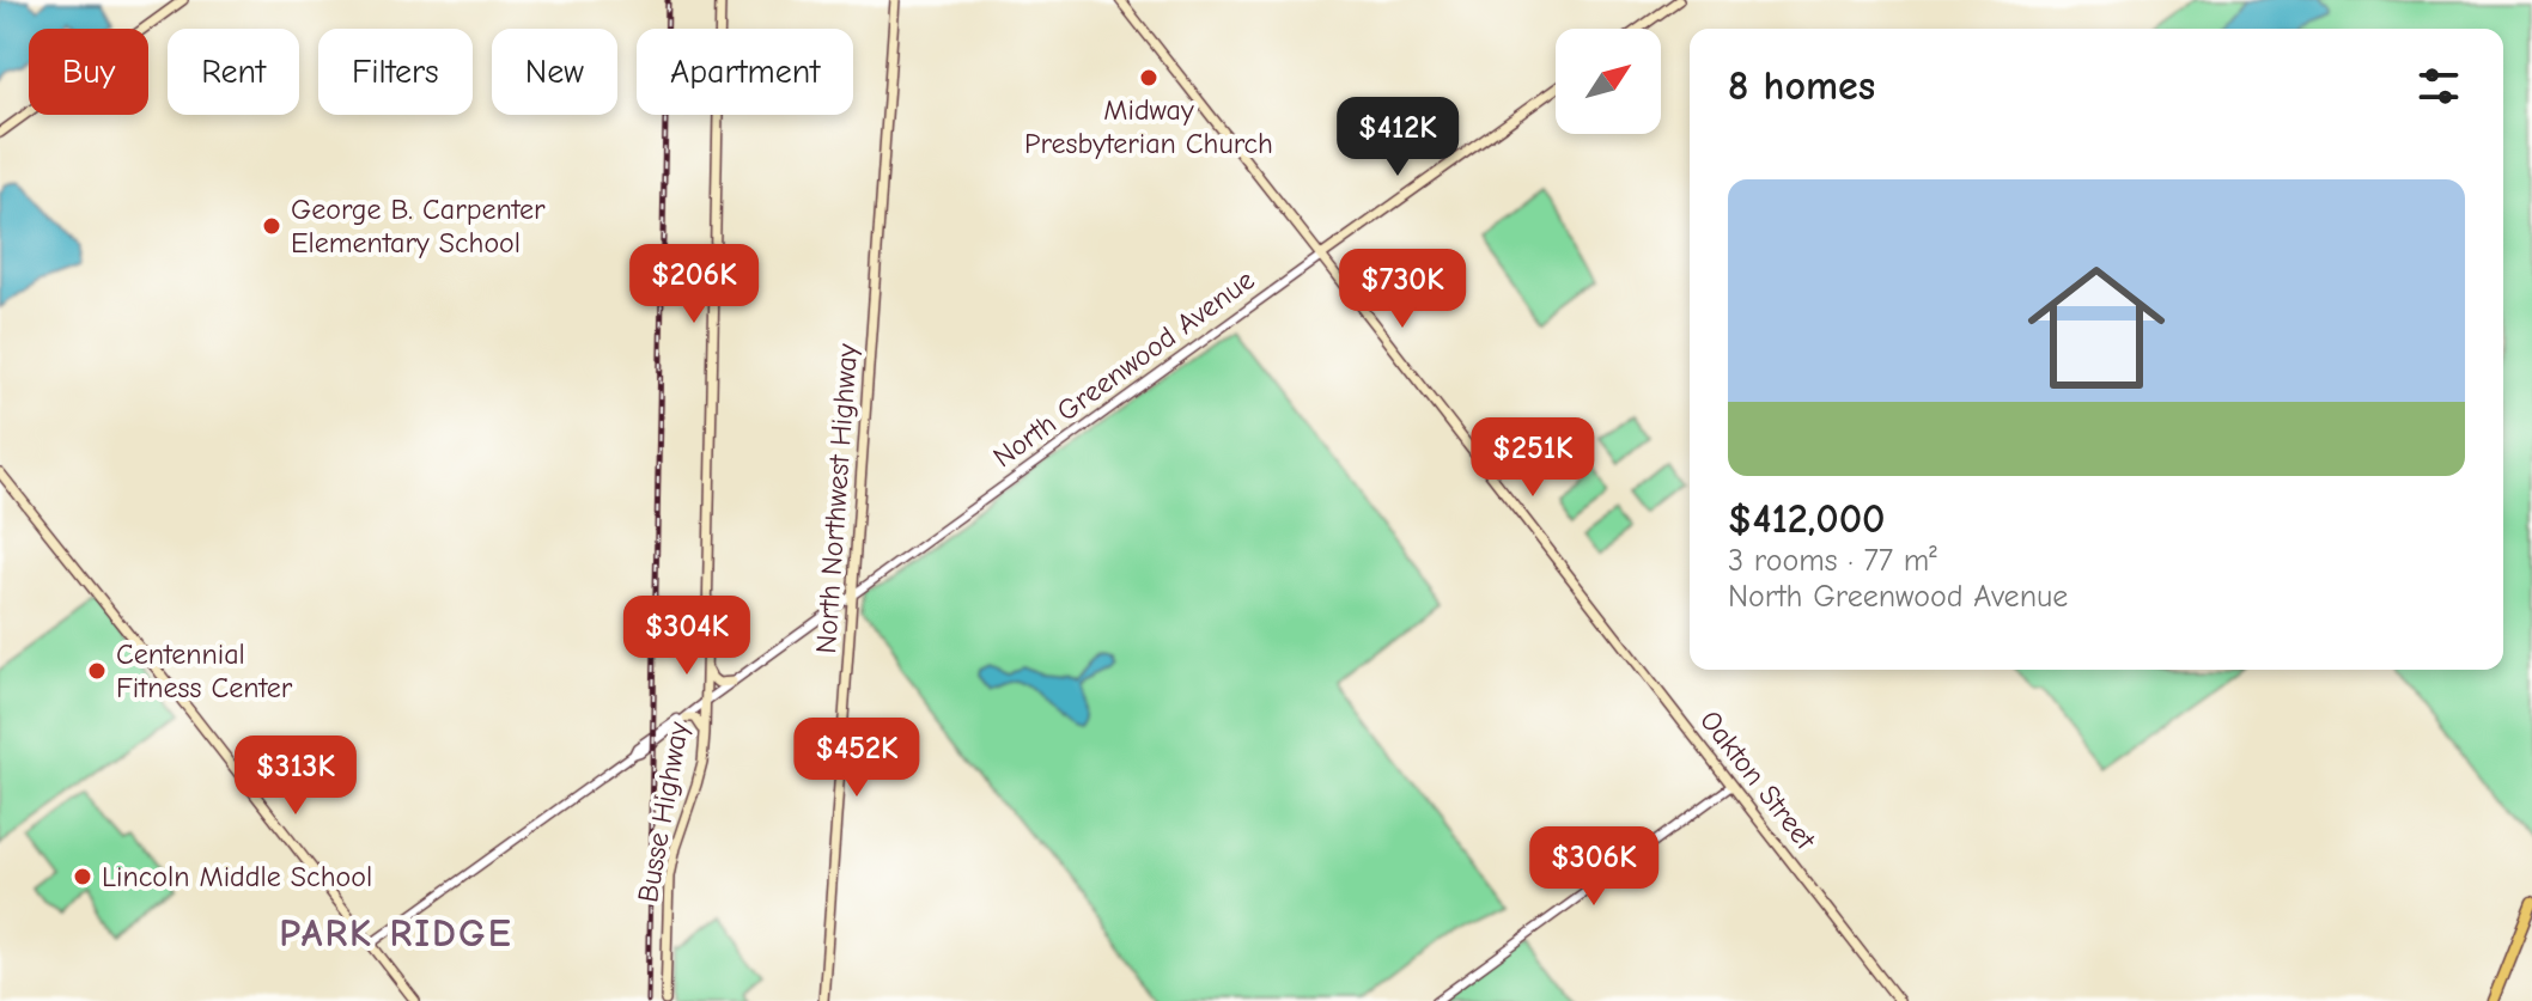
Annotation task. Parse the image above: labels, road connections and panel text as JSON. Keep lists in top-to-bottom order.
{
  "streets": {
    "main road": [
      "North Greenwood Avenue",
      "North Northwest Highway",
      "Oakton Street",
      "Busse Highway"
    ]
  },
  "crossings": [
    ["North Greenwood Avenue", "North Northwest Highway"],
    ["North Greenwood Avenue", "Oakton Street"],
    ["North Greenwood Avenue", "Busse Highway"]
  ],
  "districts": ["PARK RIDGE"],
  "places": [
    "Midway Presbyterian Church",
    "George B. Carpenter Elementary School",
    "Centennial Fitness Center",
    "Lincoln Middle School"
  ],
  "north": "top right",
  "page": {
    "chip": [
      "Buy",
      "Rent",
      "Filters",
      "New",
      "Apartment"
    ],
    "heading": "8 homes",
    "price": [
      "$412K",
      "$206K",
      "$730K",
      "$251K",
      "$304K",
      "$452K",
      "$313K",
      "$306K"
    ],
    "list": [
      {
        "name": "$412,000",
        "note": "3 rooms · 77 m² · North Greenwood Avenue"
      }
    ]
  }
}
